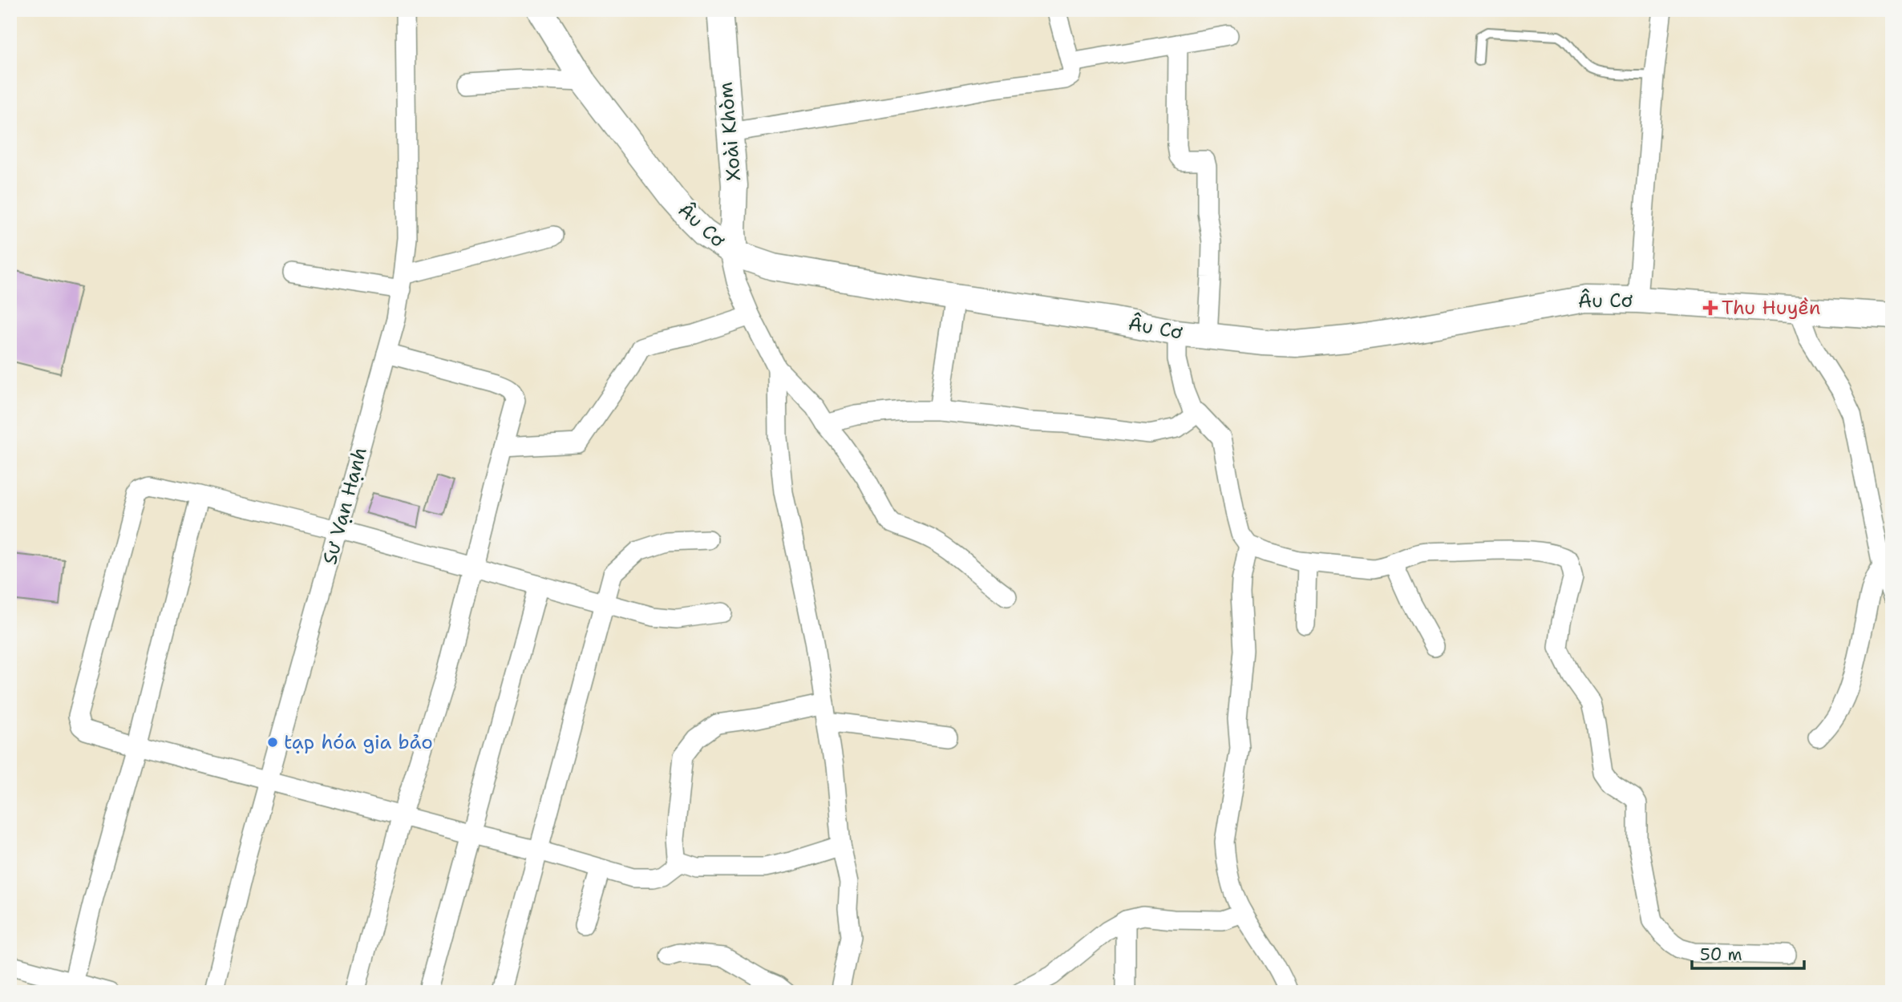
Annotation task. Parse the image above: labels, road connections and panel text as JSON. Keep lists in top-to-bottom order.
{
  "streets": {
    "main road": ["Xoài Khòm", "Âu Cơ"],
    "street": ["Sư Vạn Hạnh"]
  },
  "crossings": [
    ["Xoài Khòm", "Âu Cơ"]
  ],
  "places": {
    "health": ["Thu Huyền"],
    "other": ["tạp hóa gia bảo"]
  },
  "scale_bar": "50 m"
}
